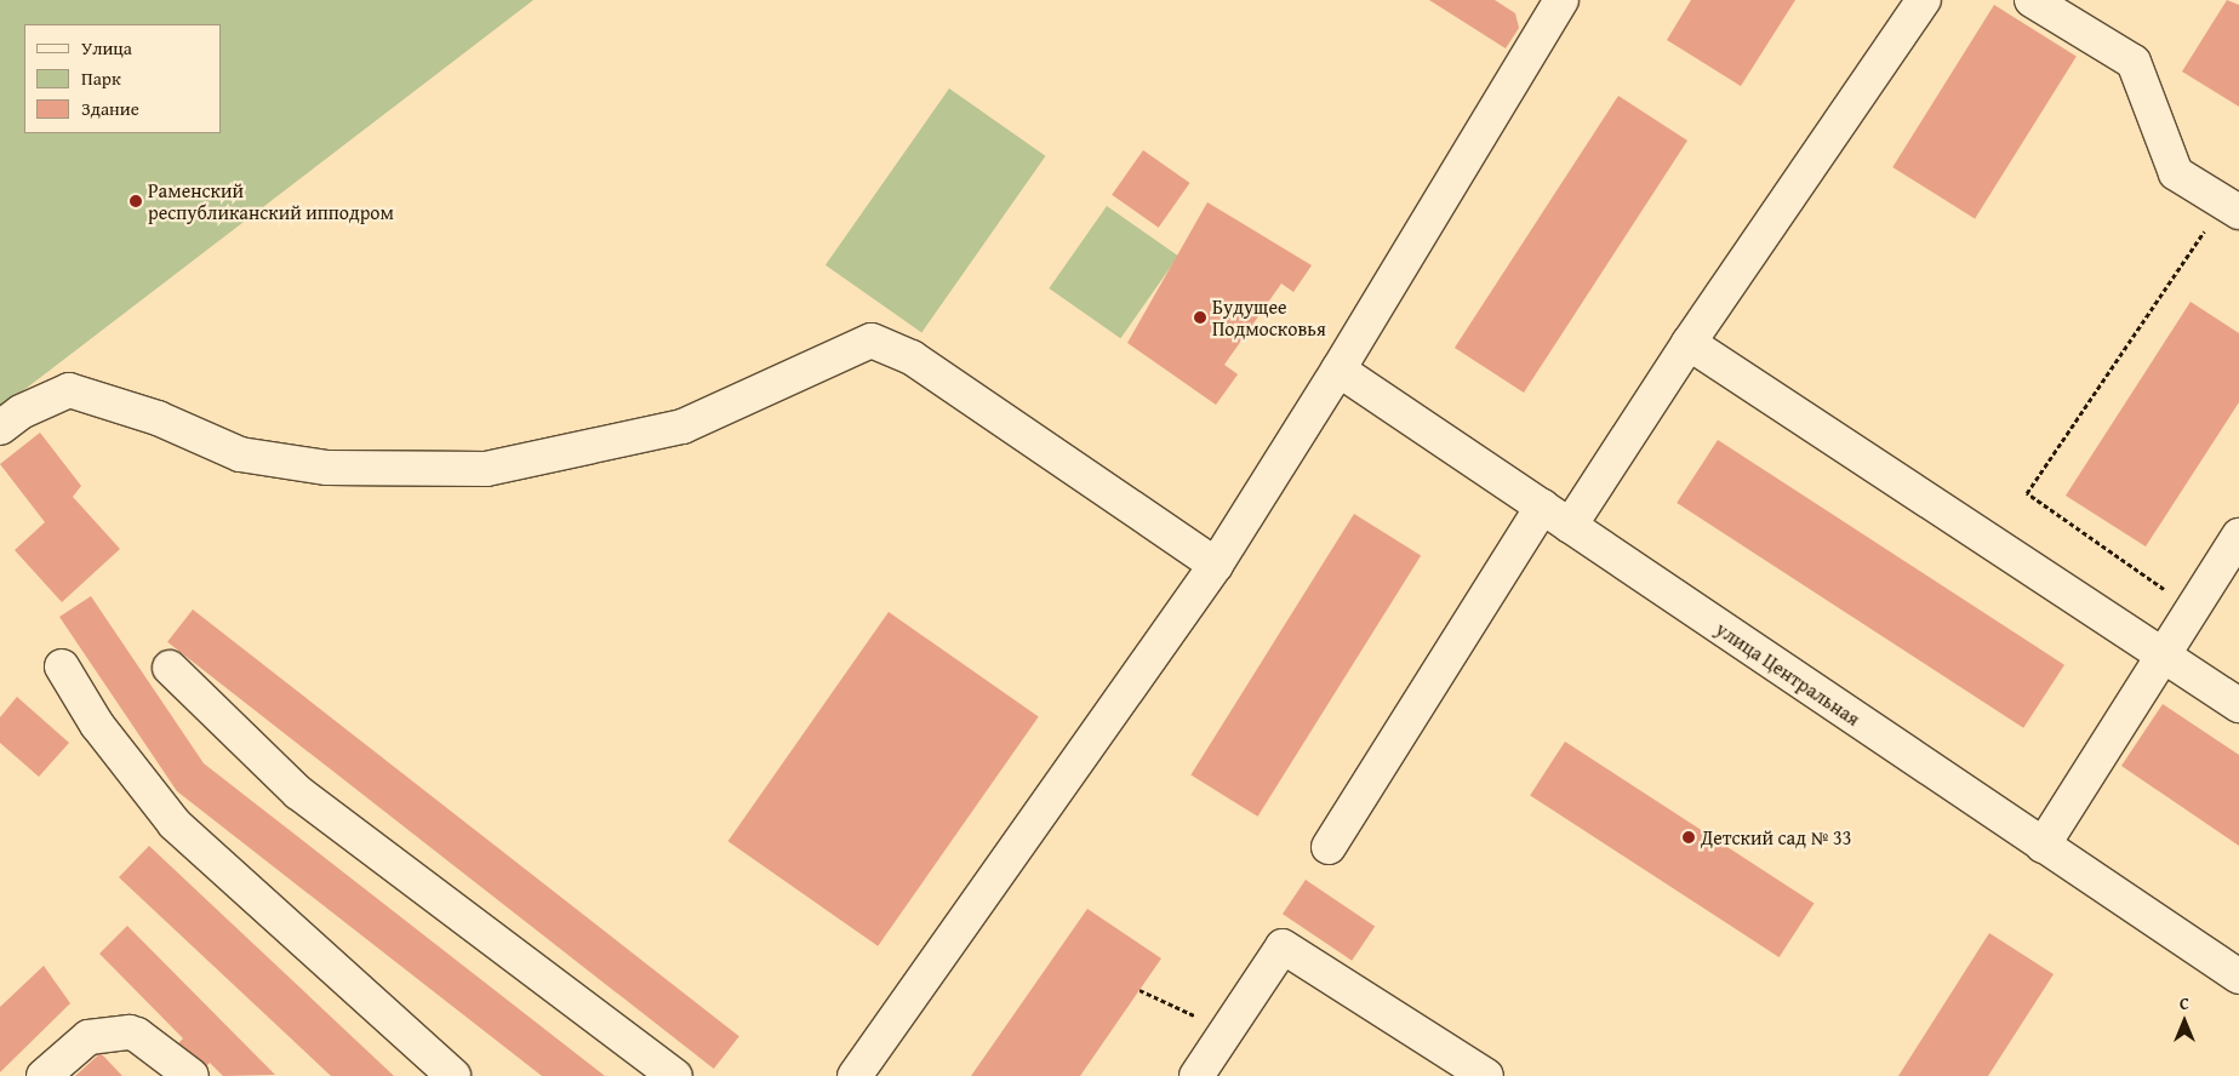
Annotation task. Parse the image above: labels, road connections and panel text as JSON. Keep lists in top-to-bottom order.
{
  "streets": {
    "street": ["улица Центральная"]
  },
  "places": ["Раменский республиканский ипподром", "Будущее Подмосковья", "Детский сад № 33"],
  "legend": ["Улица", "Парк", "Здание"],
  "north": "top"
}
